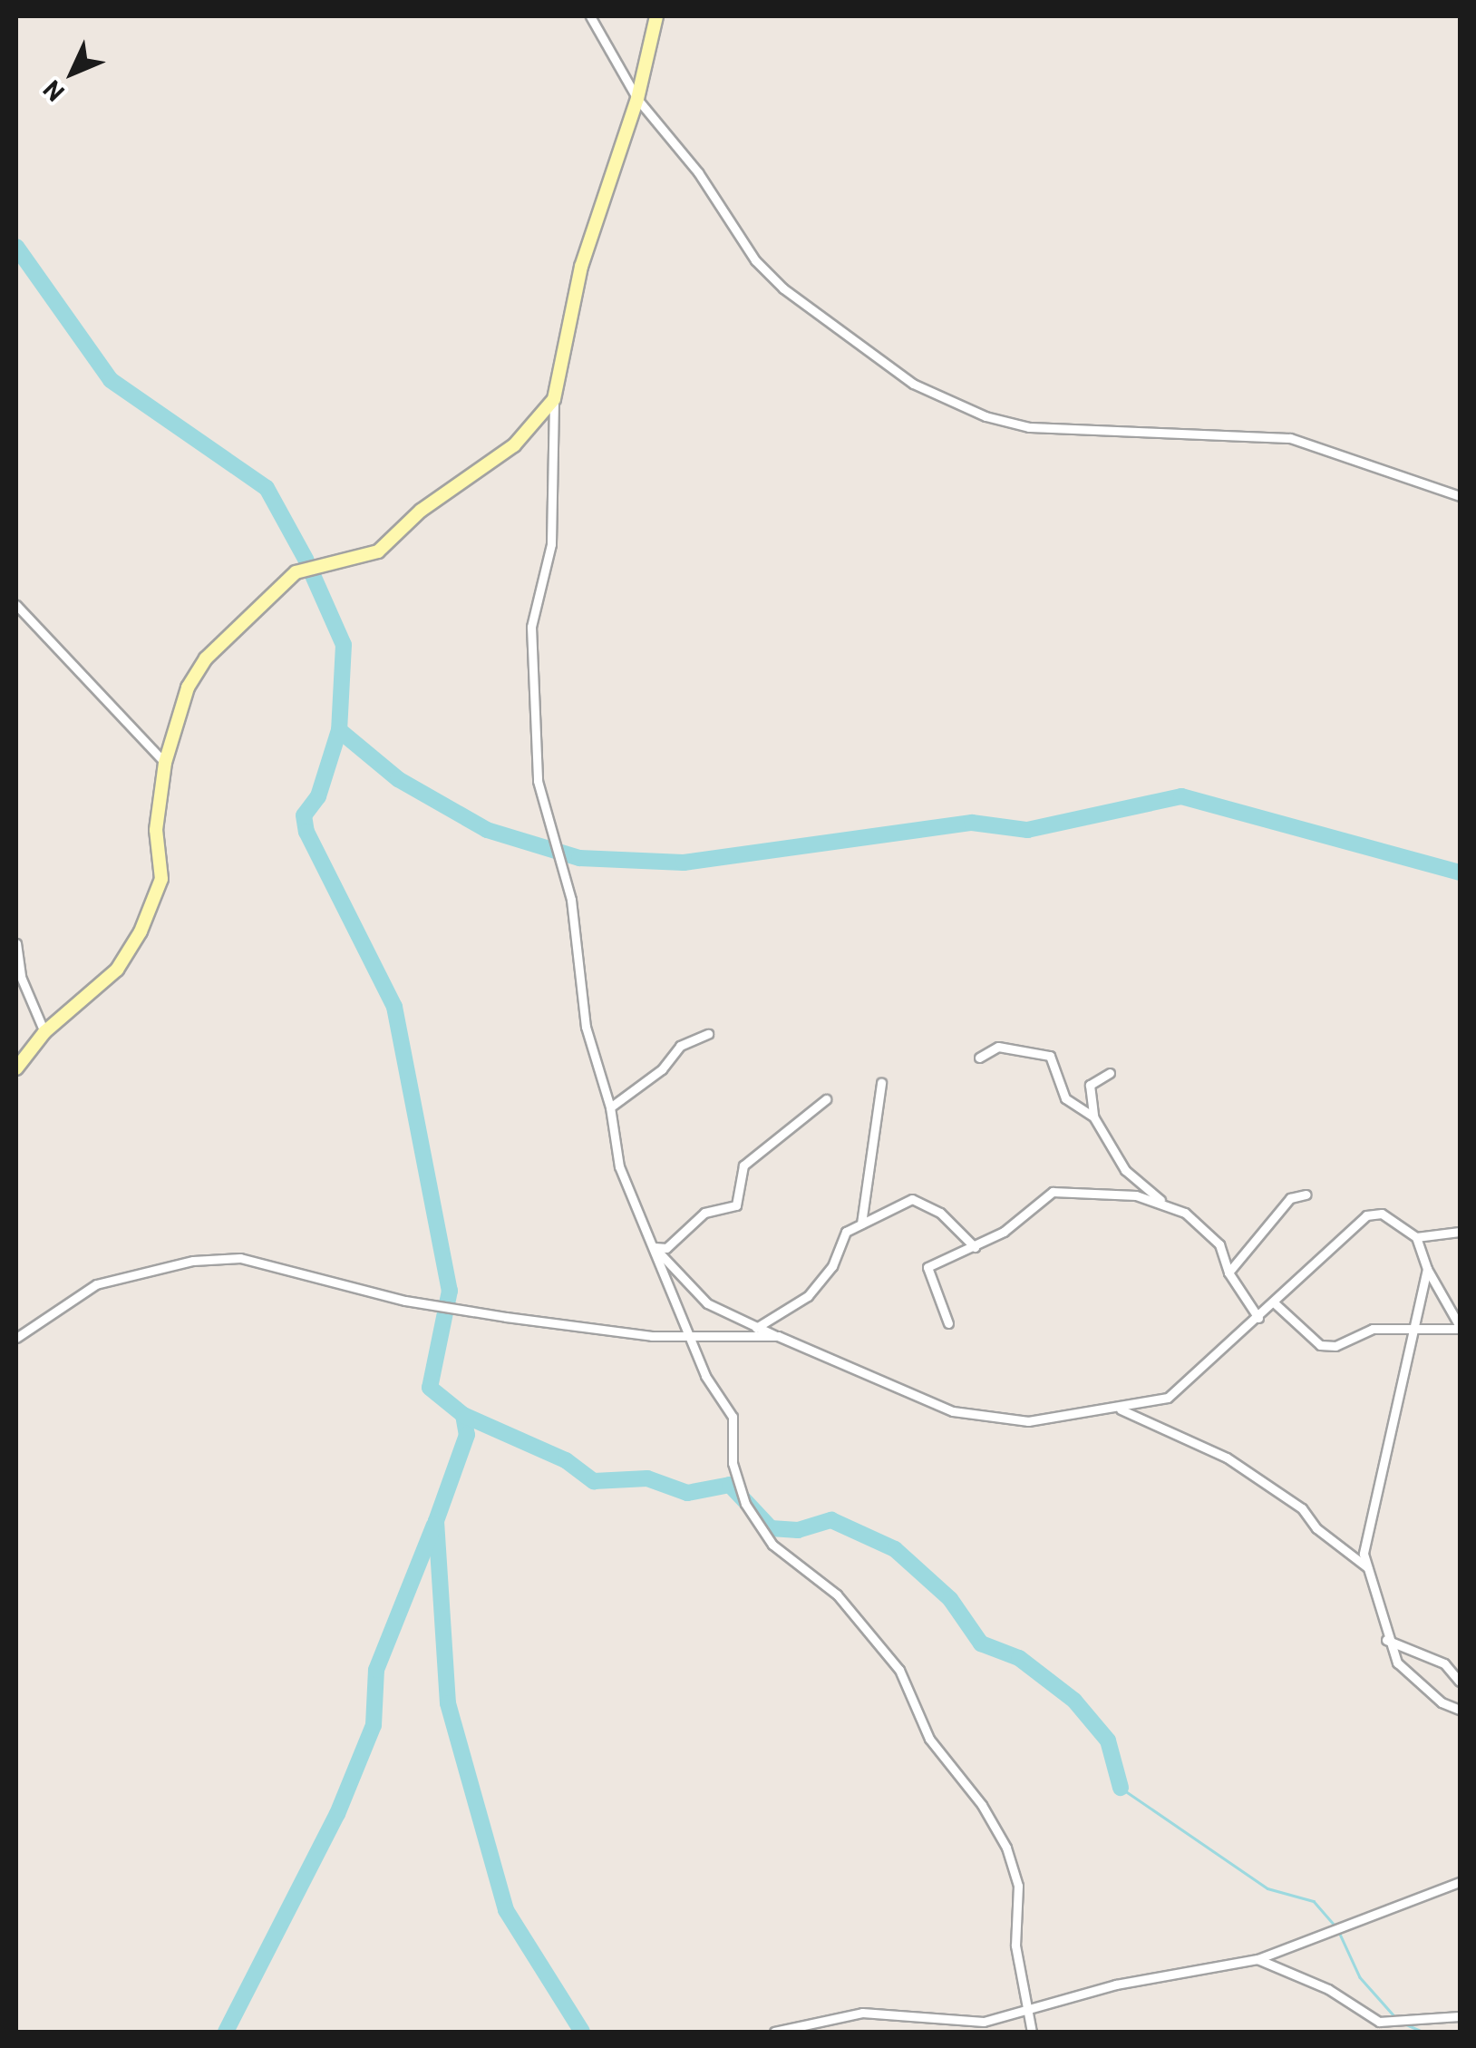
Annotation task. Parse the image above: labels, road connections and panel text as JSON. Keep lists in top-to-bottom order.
{
  "north": "bottom left"
}
